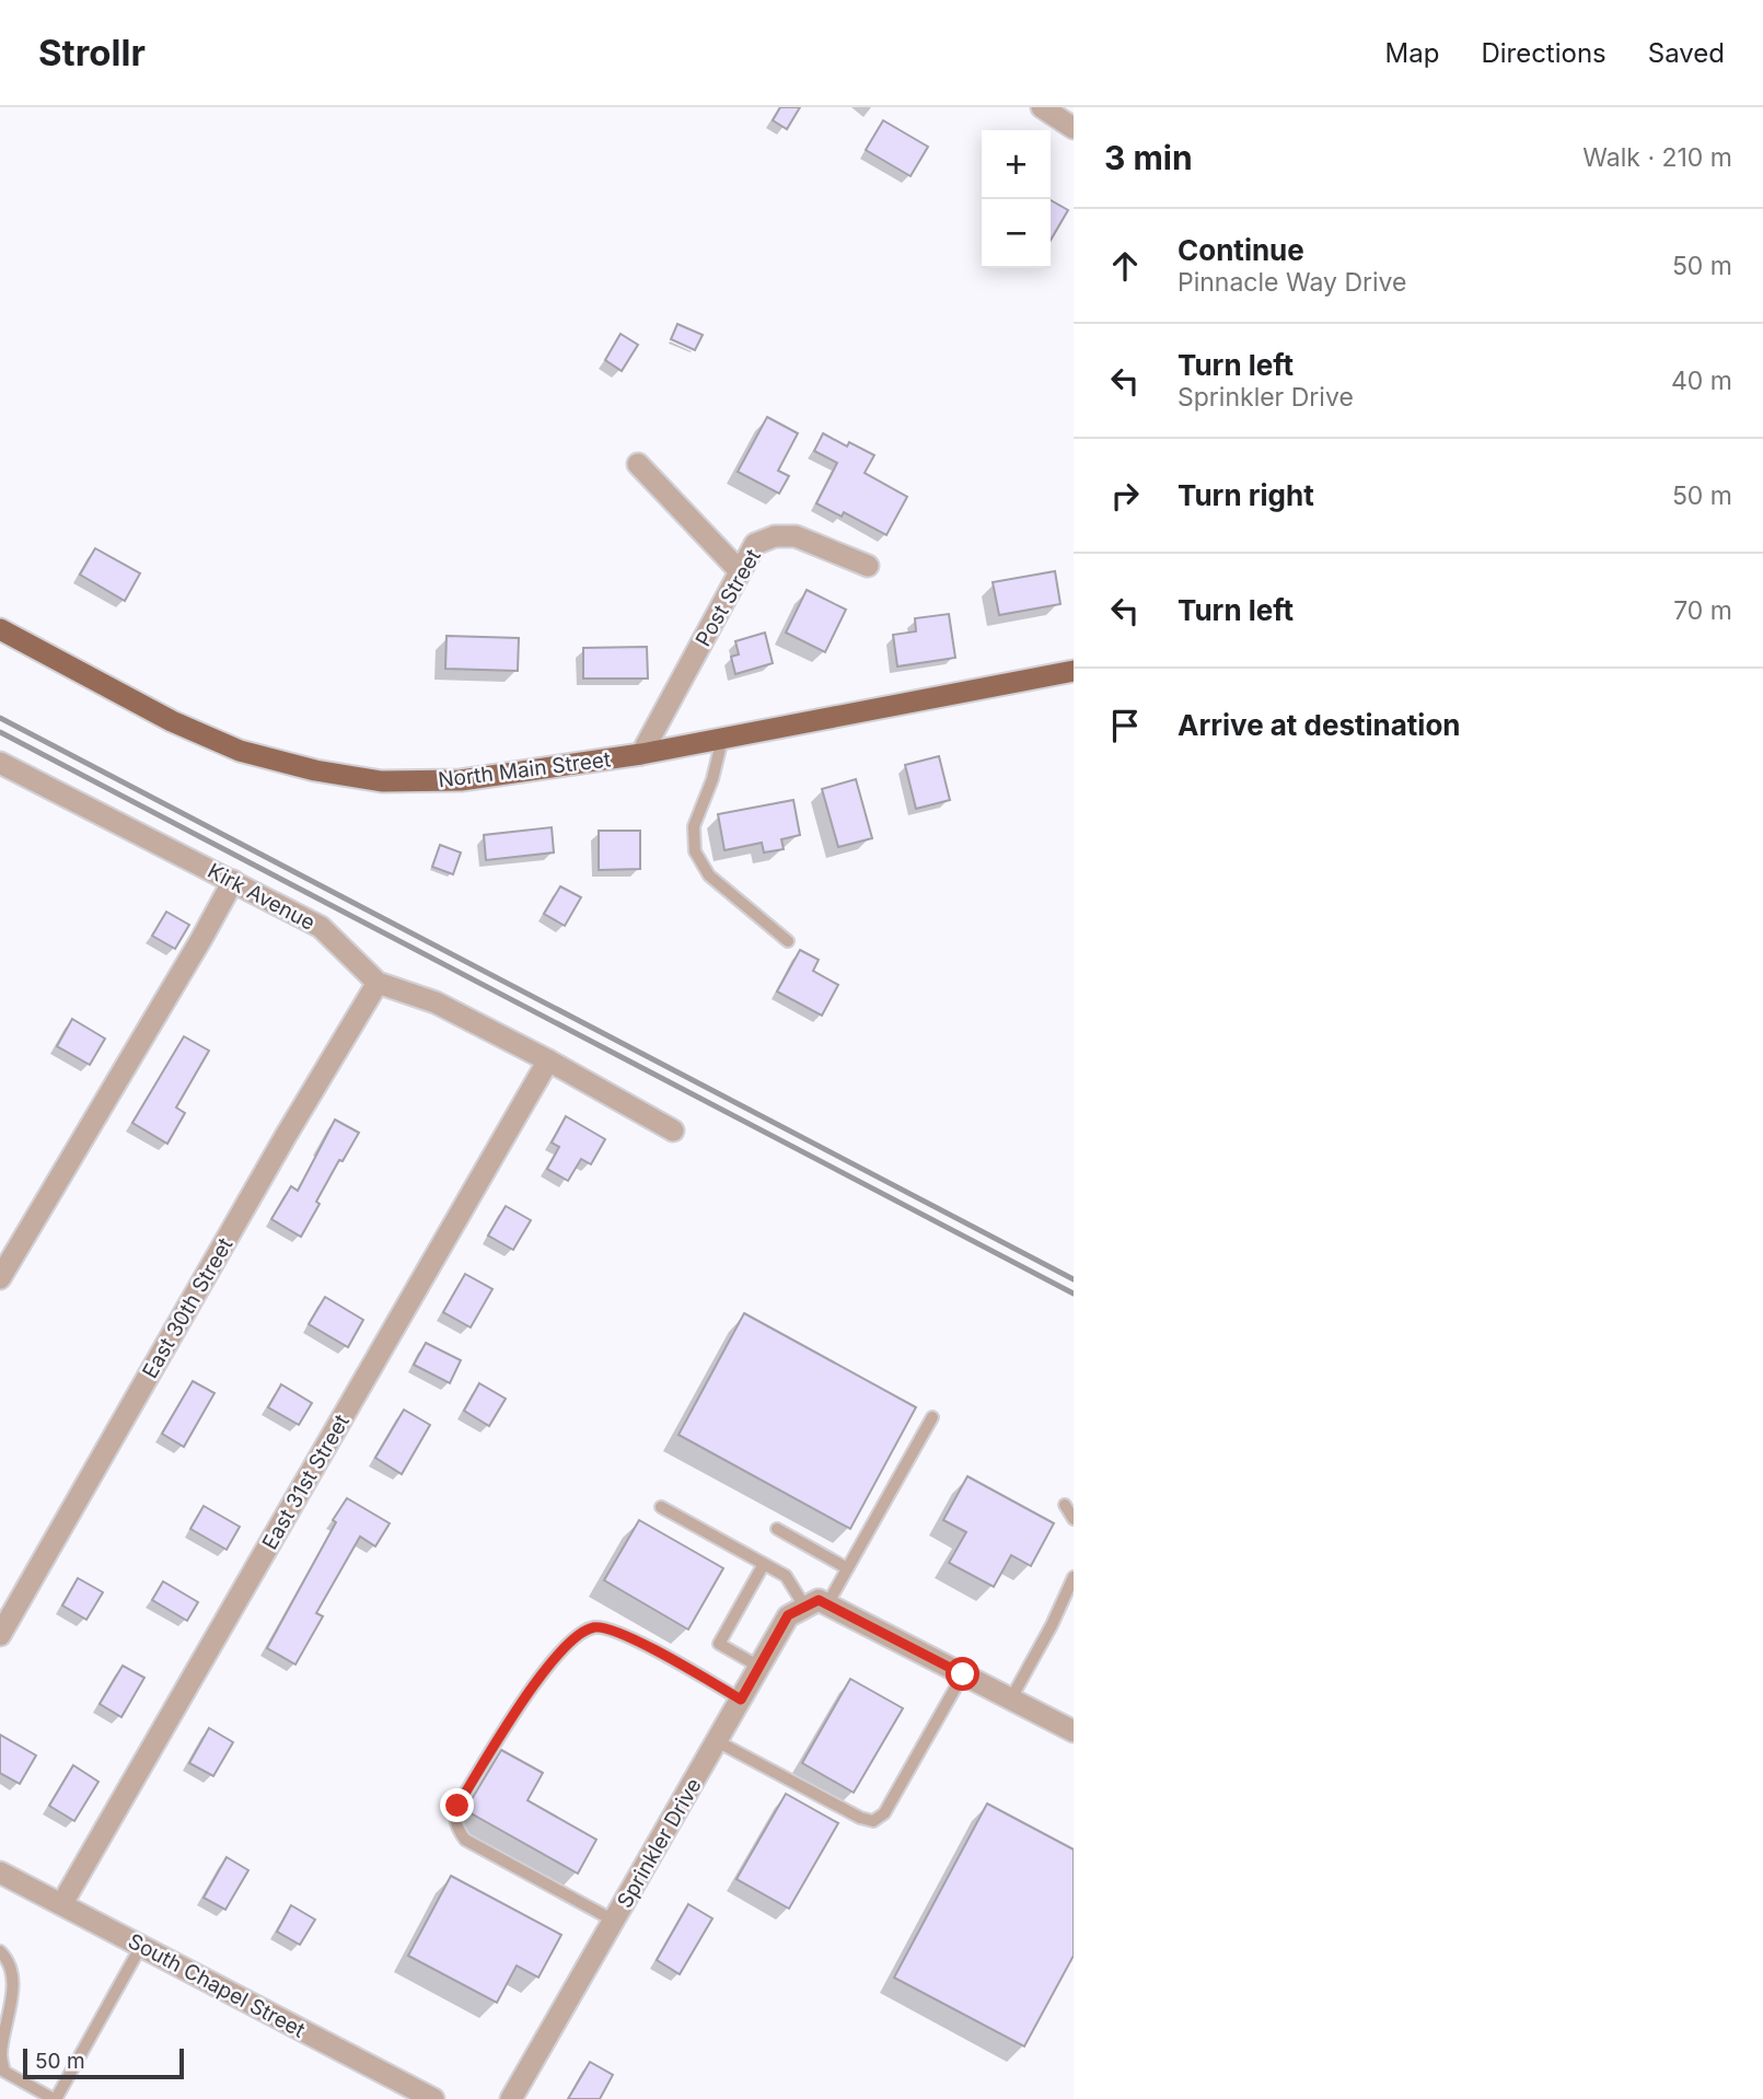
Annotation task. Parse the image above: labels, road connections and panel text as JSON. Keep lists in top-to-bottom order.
{
  "streets": {
    "main road": ["North Main Street"],
    "street": [
      "Post Street",
      "Kirk Avenue",
      "East 30th Street",
      "East 31st Street",
      "Sprinkler Drive",
      "South Chapel Street"
    ]
  },
  "crossings": [
    ["Post Street", "North Main Street"],
    ["Kirk Avenue", "East 30th Street"],
    ["Kirk Avenue", "East 31st Street"],
    ["East 31st Street", "South Chapel Street"]
  ],
  "scale_bar": "50 m",
  "page": {
    "header": "Strollr",
    "nav": ["Map", "Directions", "Saved"],
    "heading": ["3 min", "Walk · 210 m"],
    "map_buttons": ["+", "−"],
    "list": [
      ["Continue", "Pinnacle Way Drive", "50 m"],
      ["Turn left", "Sprinkler Drive", "40 m"],
      ["Turn right", "50 m"],
      ["Turn left", "70 m"],
      "Arrive at destination"
    ],
    "scale": "50 m"
  }
}
